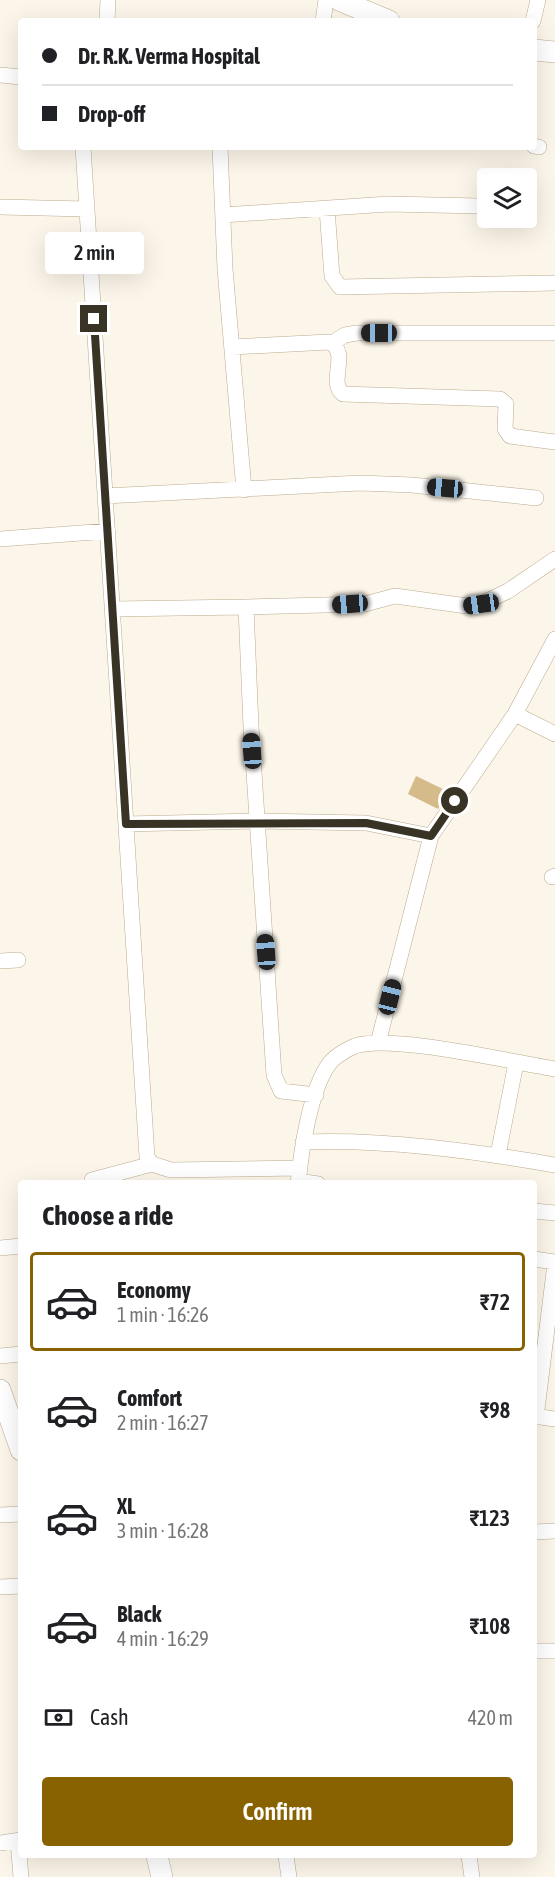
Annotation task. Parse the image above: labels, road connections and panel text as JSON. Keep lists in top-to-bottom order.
{
  "page": {
    "banner": ["Dr. R.K. Verma Hospital", "Drop-off"],
    "bubble": "2 min",
    "heading": "Choose a ride",
    "list": [
      {
        "name": "Economy",
        "note": "1 min · 16:26",
        "value": "₹72"
      },
      {
        "name": "Comfort",
        "note": "2 min · 16:27",
        "value": "₹98"
      },
      {
        "name": "XL",
        "note": "3 min · 16:28",
        "value": "₹123"
      },
      {
        "name": "Black",
        "note": "4 min · 16:29",
        "value": "₹108"
      }
    ],
    "pay": ["Cash", "420 m"],
    "buttons": "Confirm"
  }
}
